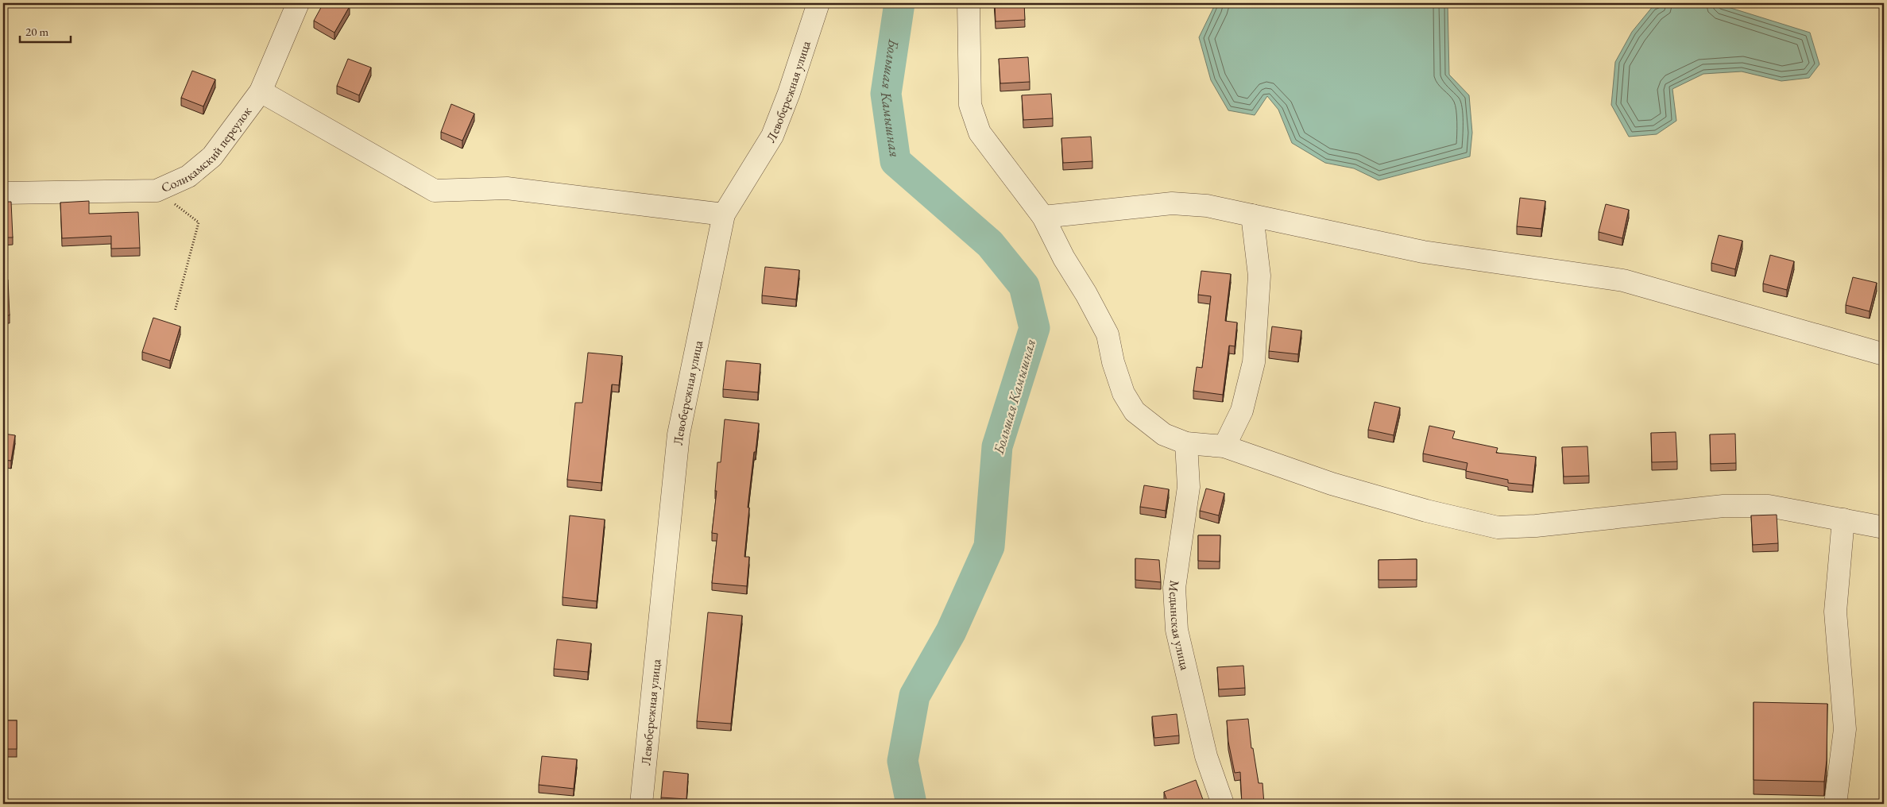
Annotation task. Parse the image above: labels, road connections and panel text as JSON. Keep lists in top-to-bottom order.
{
  "streets": {
    "street": ["Левобережная улица", "Соликамский переулок", "Медынская улица"]
  },
  "water": ["Большая Камышная"],
  "scale_bar": "20 m"
}
